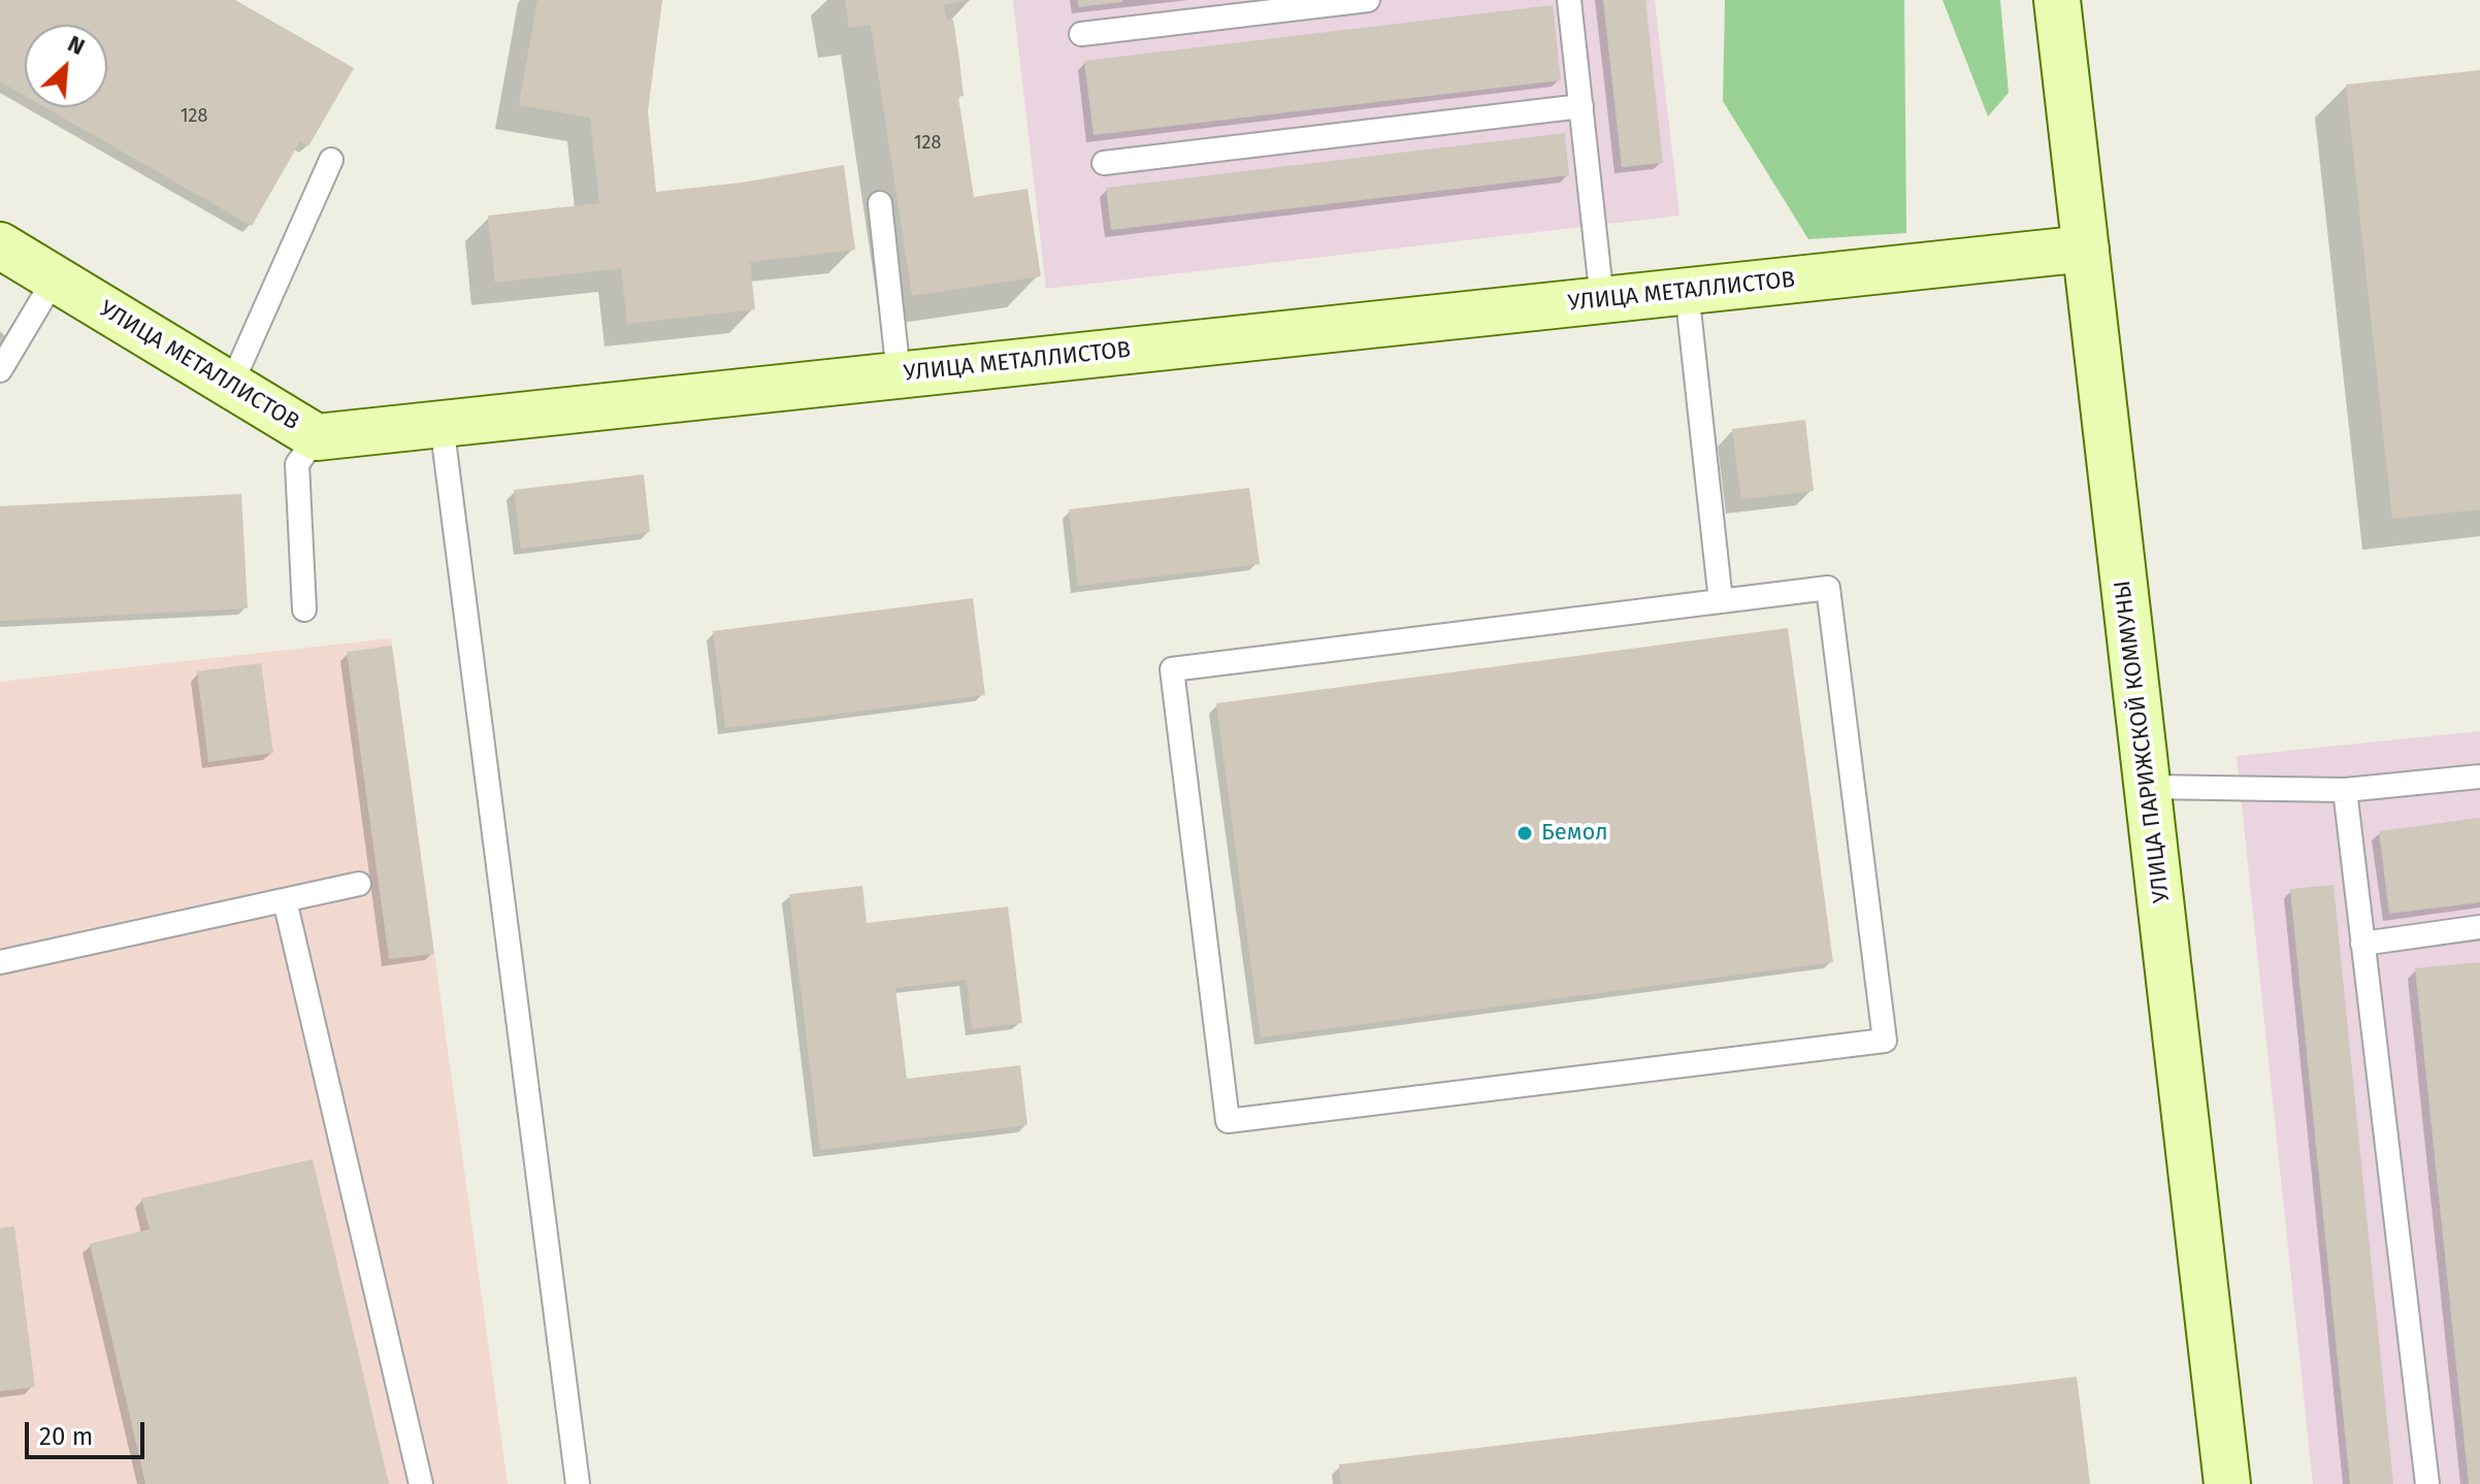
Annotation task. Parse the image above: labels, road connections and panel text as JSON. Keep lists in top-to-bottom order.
{
  "streets": {
    "street": ["УЛИЦА МЕТАЛЛИСТОВ", "УЛИЦА ПАРИЖСКОЙ КОММУНЫ"]
  },
  "crossings": [
    ["УЛИЦА МЕТАЛЛИСТОВ", "УЛИЦА ПАРИЖСКОЙ КОММУНЫ"]
  ],
  "places": ["Бемол"],
  "house_numbers": ["128", "128"],
  "scale_bar": "20 m",
  "north": "top right"
}
